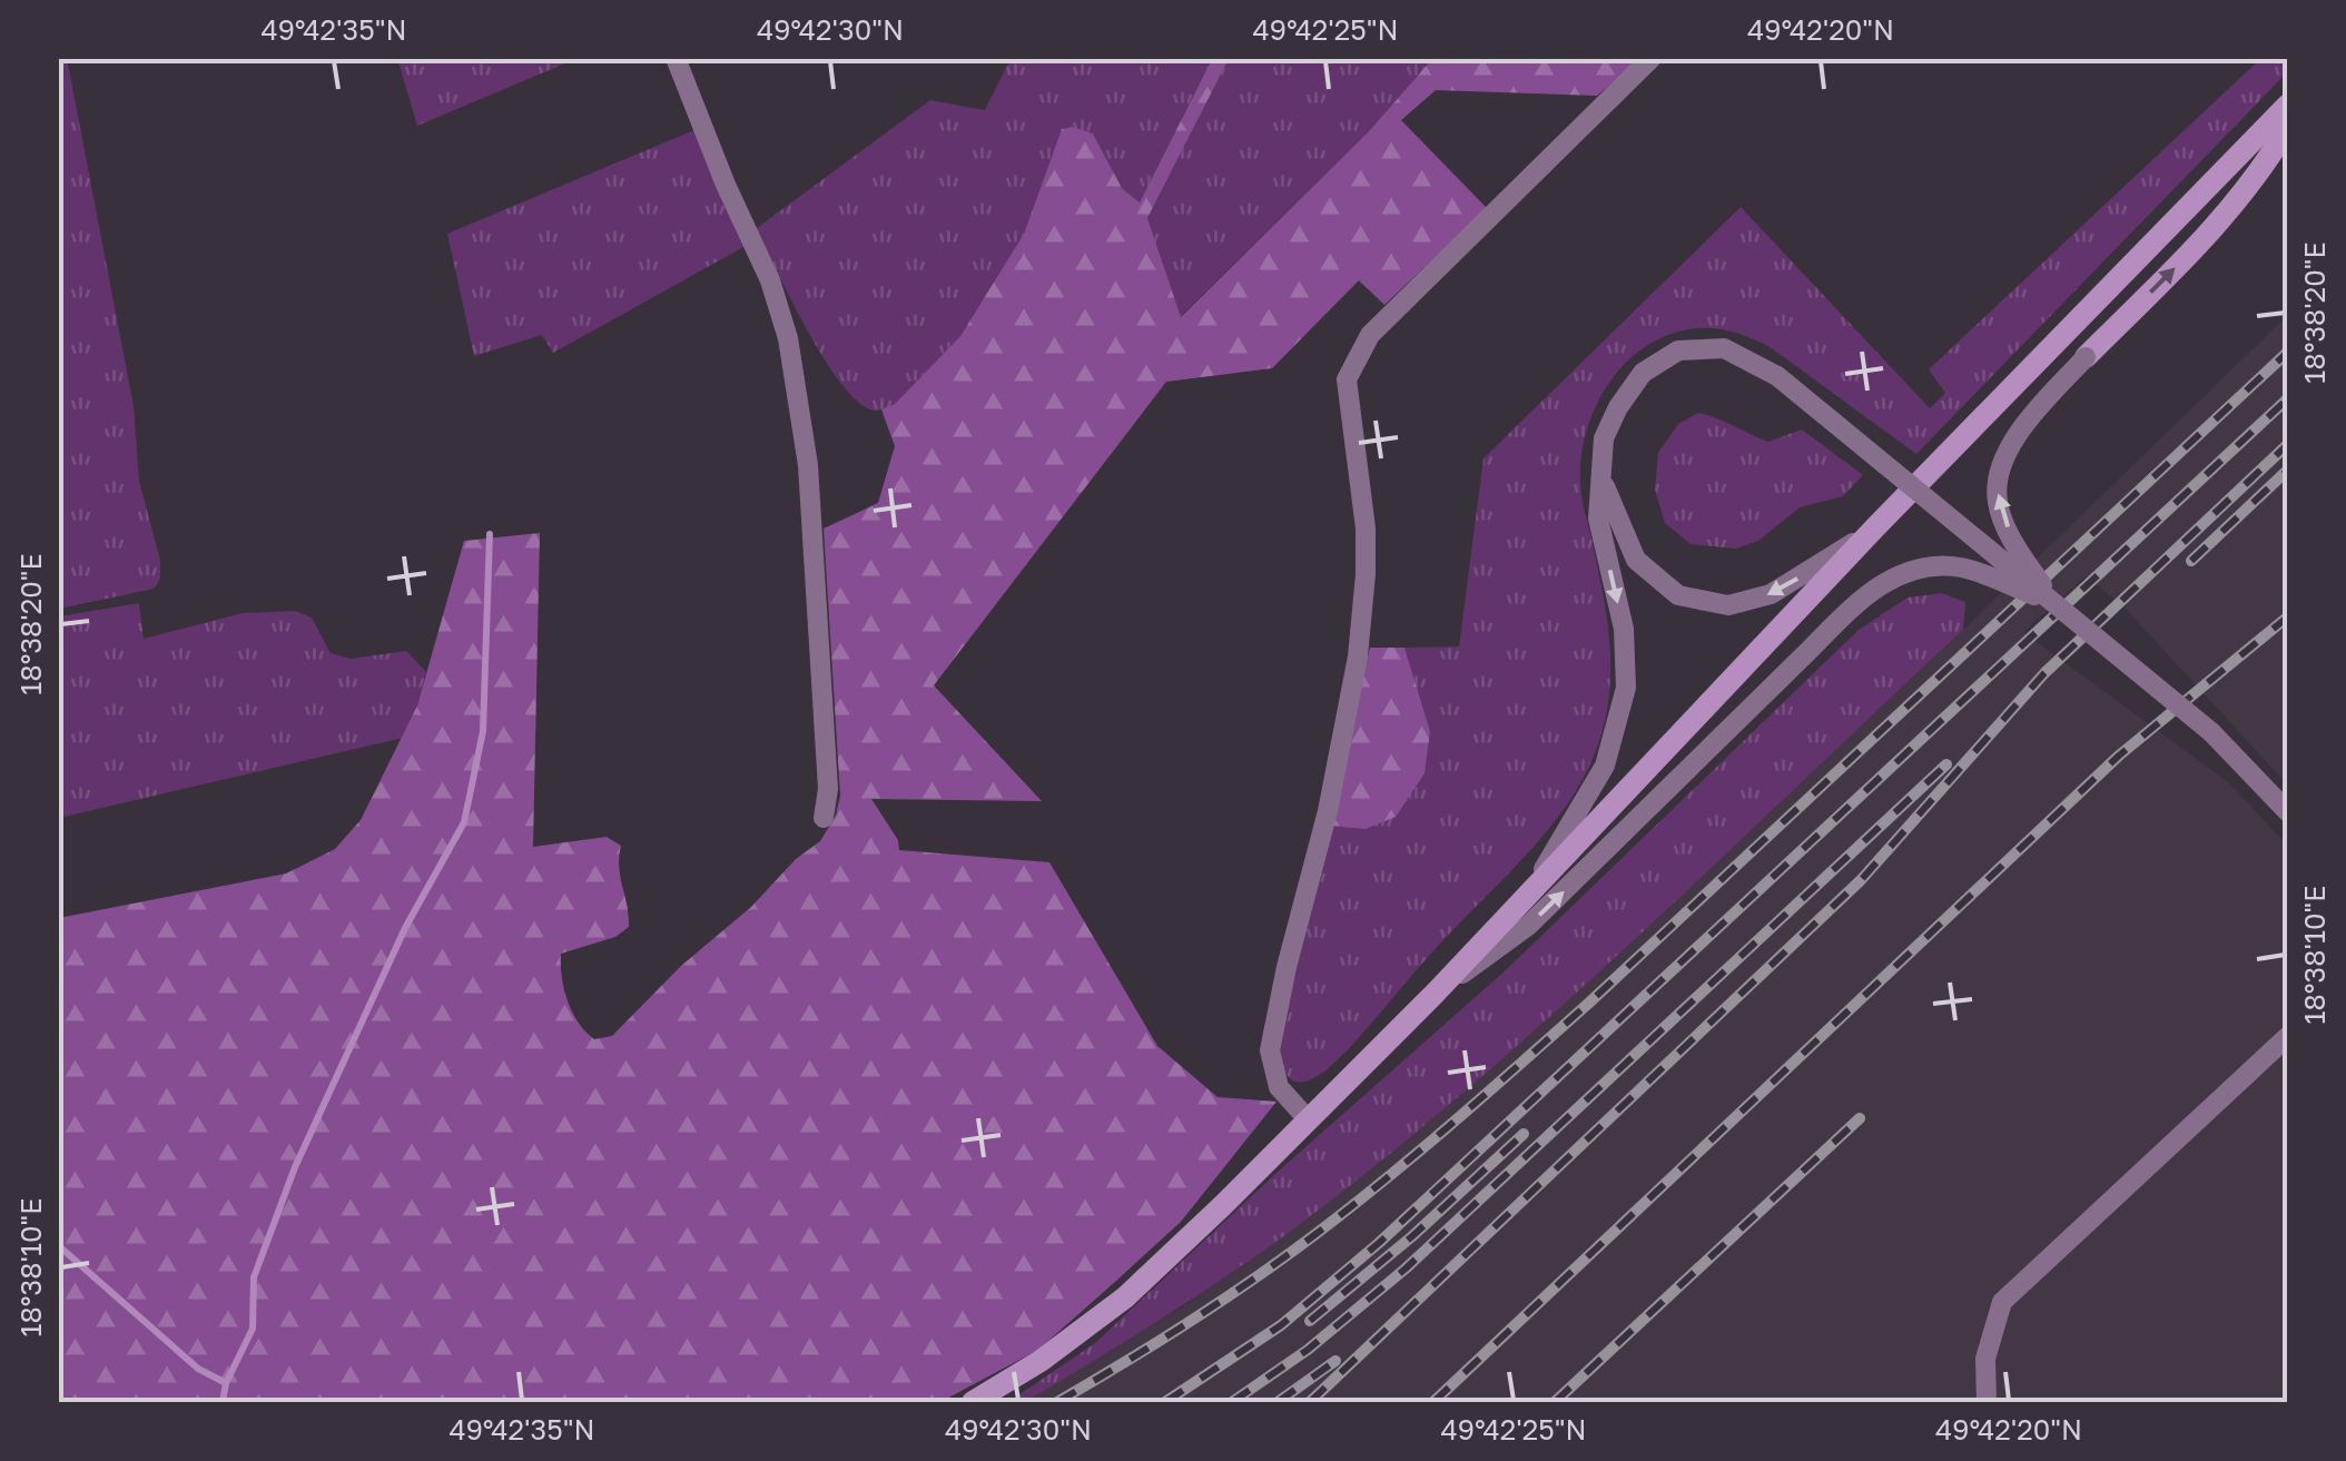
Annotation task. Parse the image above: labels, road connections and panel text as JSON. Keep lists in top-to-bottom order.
{
  "coordinates": [
    "49°42'35\"N",
    "49°42'30\"N",
    "49°42'25\"N",
    "49°42'20\"N",
    "18°38'20\"E",
    "18°38'10\"E"
  ]
}
